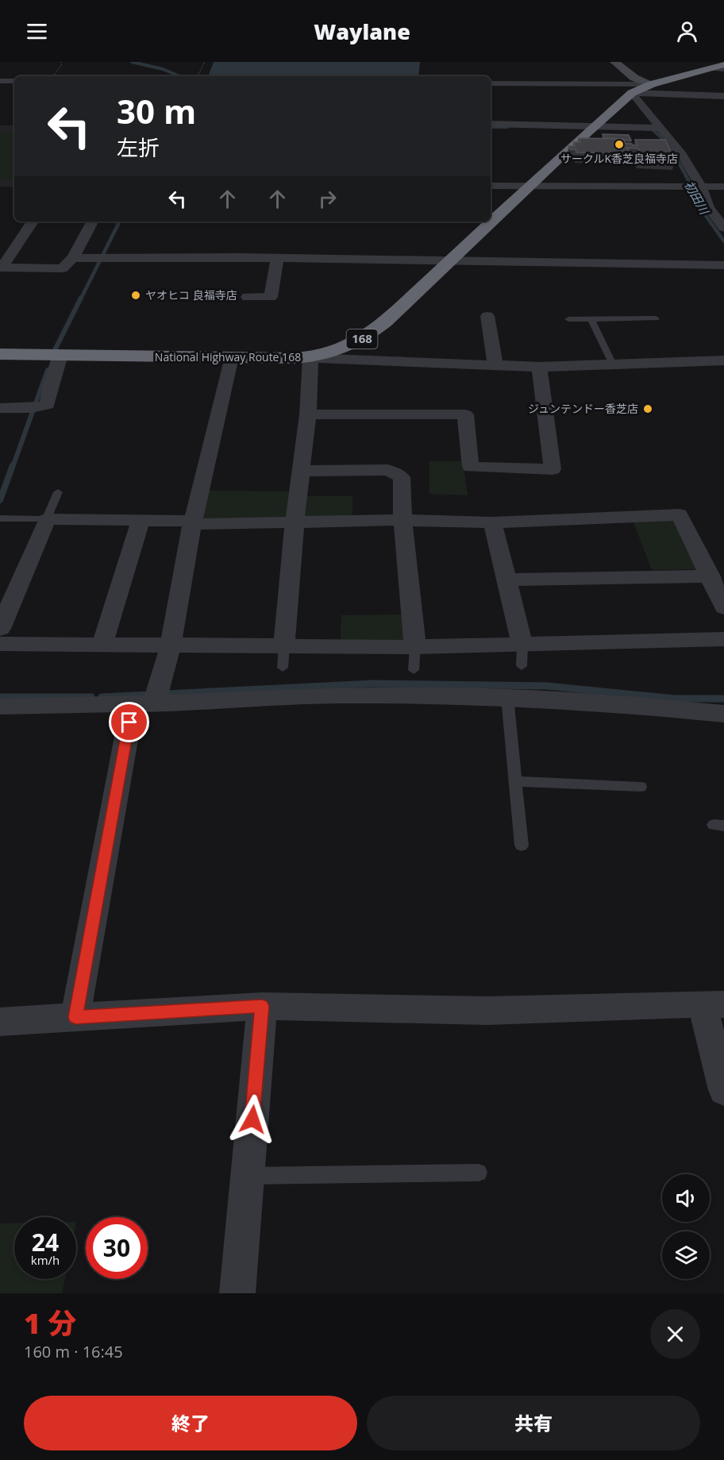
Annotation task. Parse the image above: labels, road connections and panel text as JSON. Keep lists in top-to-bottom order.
{
  "streets": {
    "highway": ["168", "National Highway Route 168"]
  },
  "water": ["初田川"],
  "places": ["サークルK香芝良福寺店", "ヤオヒコ 良福寺店", "ジュンテンドー香芝店"],
  "page": {
    "header": "Waylane",
    "turn": ["30 m", "左折"],
    "speed": "24 km/h",
    "limit": "30",
    "heading": ["1 分", "160 m · 16:45"],
    "buttons": ["終了", "共有"]
  }
}
